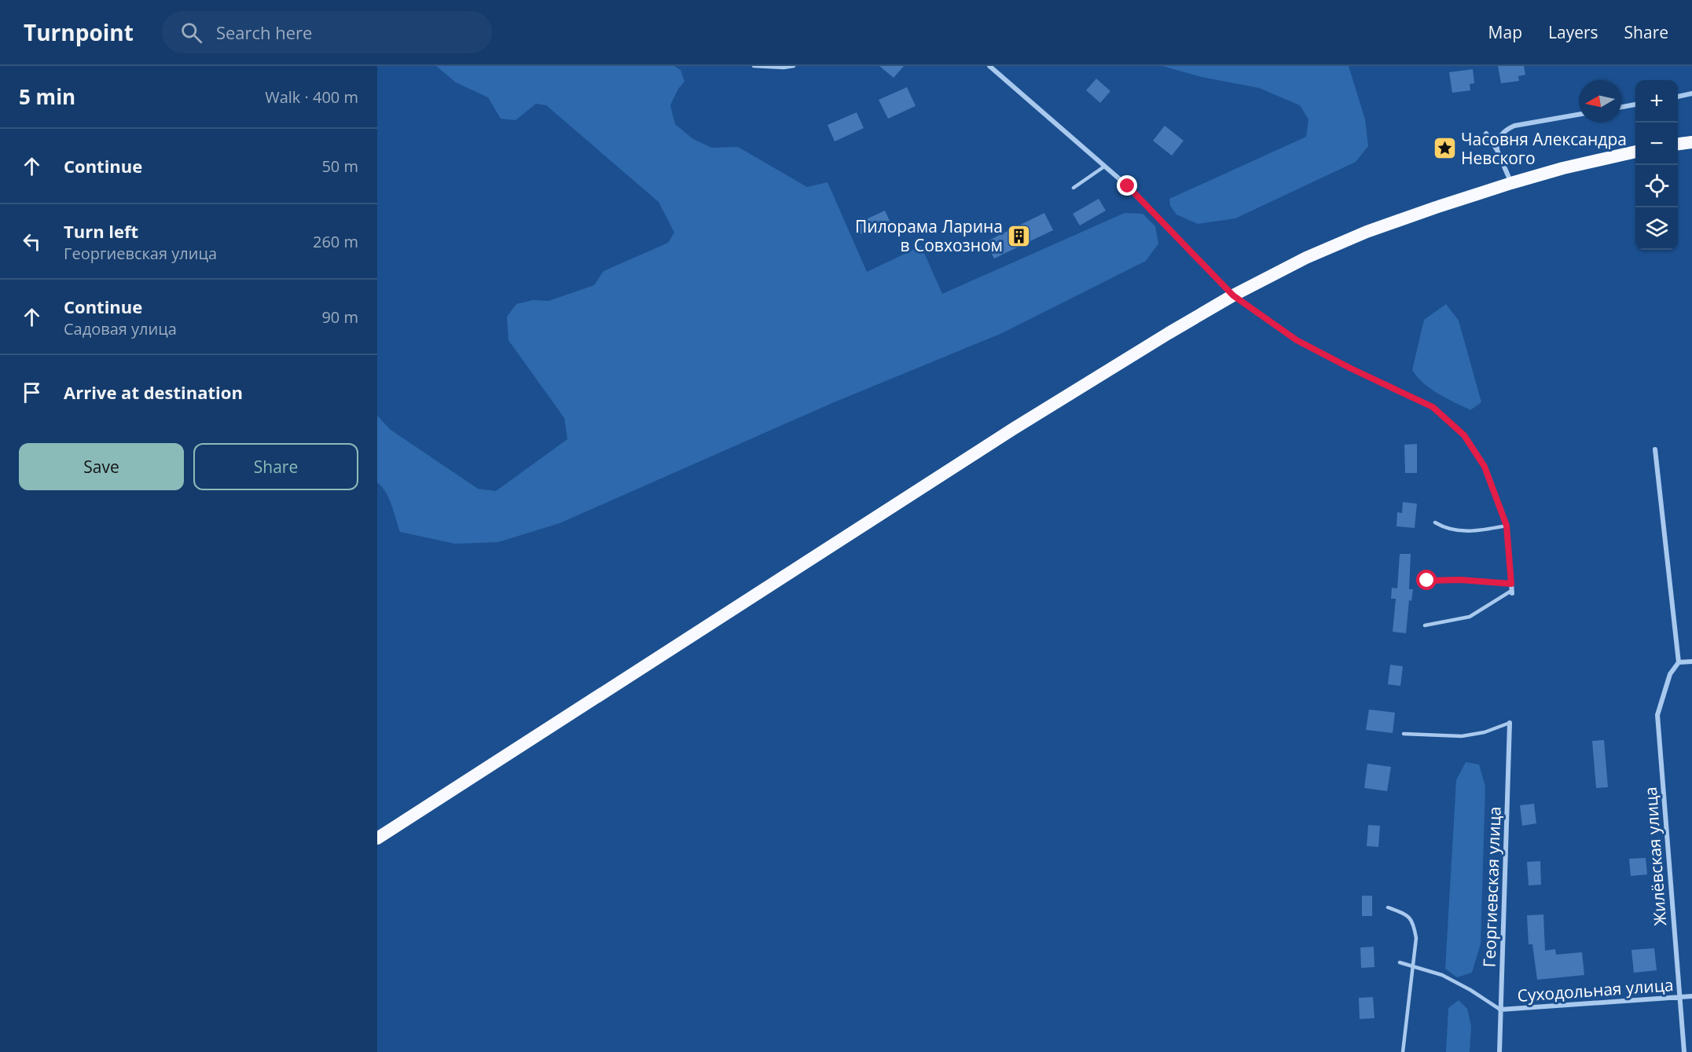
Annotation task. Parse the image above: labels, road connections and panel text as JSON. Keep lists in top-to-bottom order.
{
  "streets": {
    "street": ["Жилёвская улица", "Георгиевская улица", "Суходольная улица"]
  },
  "crossings": [
    ["Жилёвская улица", "Суходольная улица"],
    ["Георгиевская улица", "Суходольная улица"]
  ],
  "places": {
    "place": ["Часовня Александра Невского"],
    "building": ["Пилорама Ларина в Совхозном"]
  },
  "north": "left",
  "page": {
    "header": "Turnpoint",
    "search": "Search here",
    "nav": ["Map", "Layers", "Share"],
    "heading": ["5 min", "Walk · 400 m"],
    "map_buttons": ["+", "−"],
    "list": [
      ["Continue", "50 m"],
      ["Turn left", "Георгиевская улица", "260 m"],
      ["Continue", "Садовая улица", "90 m"],
      "Arrive at destination"
    ],
    "buttons": ["Save", "Share"]
  }
}
